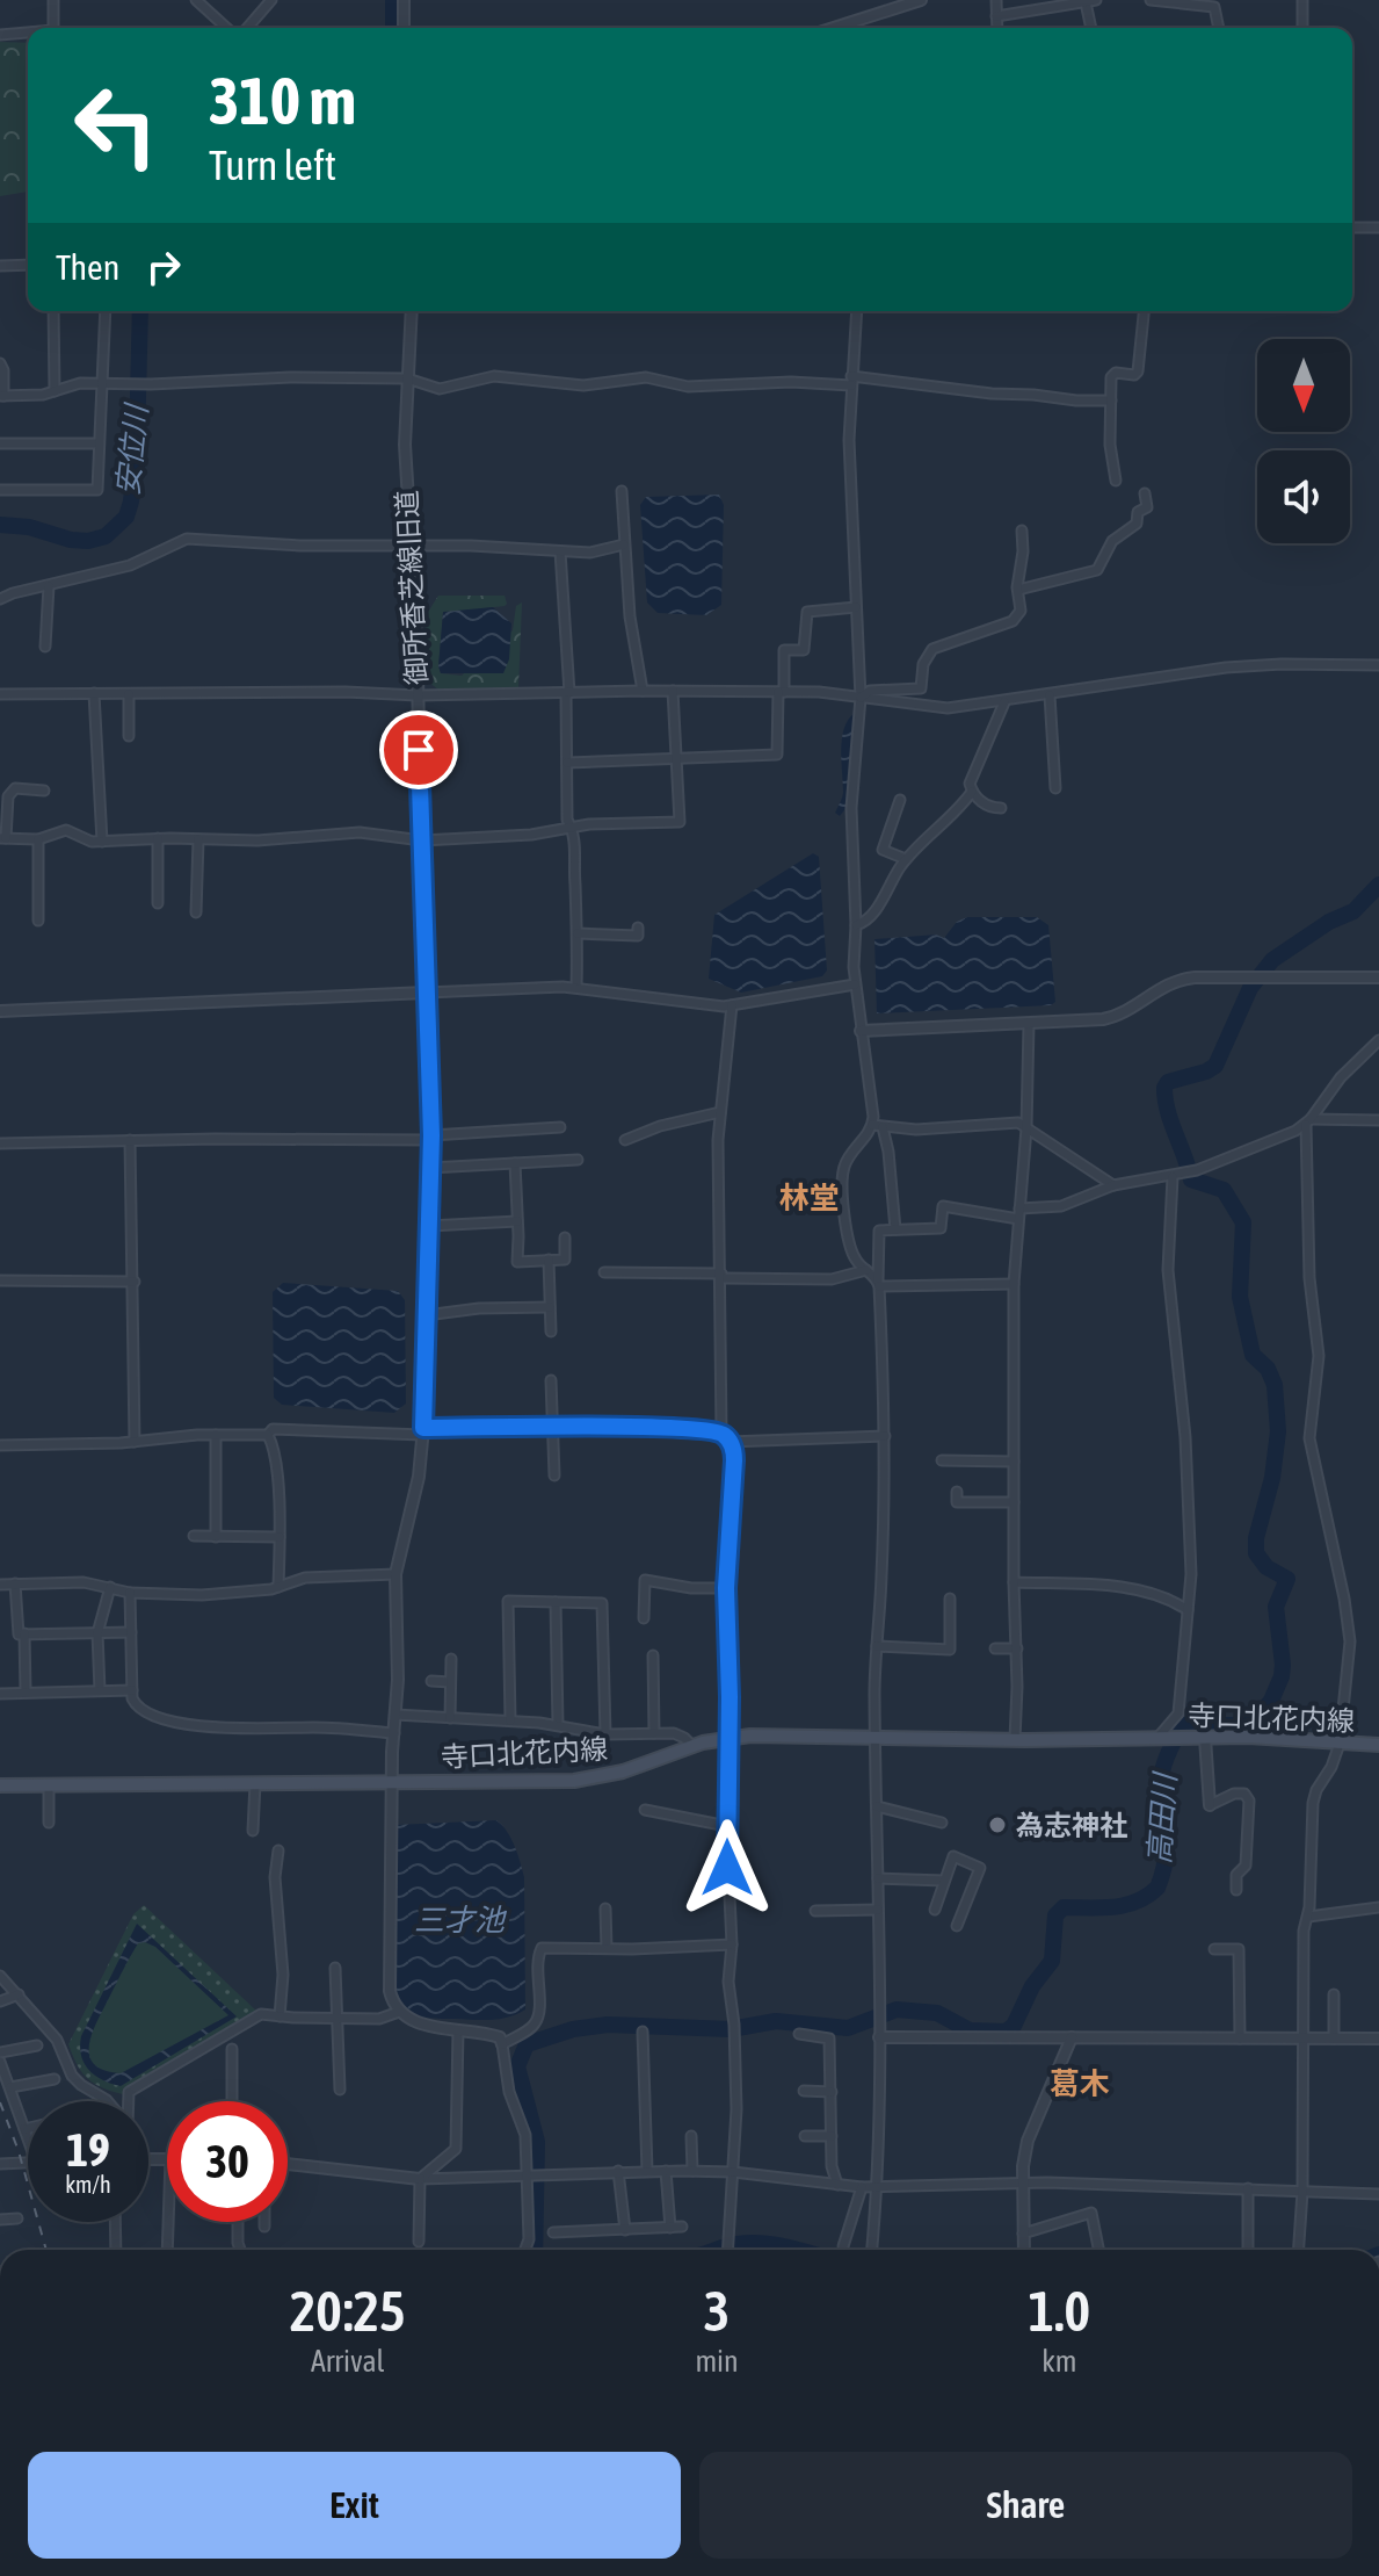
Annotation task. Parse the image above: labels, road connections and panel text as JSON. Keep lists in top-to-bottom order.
{
  "streets": {
    "main road": ["寺口北花内線"],
    "street": ["御所香芝線旧道"]
  },
  "districts": ["林堂", "葛木"],
  "water": ["安位川", "高田川", "三才池"],
  "places": ["為志神社"],
  "north": "bottom",
  "page": {
    "turn": ["310 m", "Turn left"],
    "then": "Then",
    "speed": "19 km/h",
    "limit": "30",
    "eta": [
      "20:25",
      "Arrival",
      "3",
      "min",
      "1.0",
      "km"
    ],
    "buttons": ["Exit", "Share"]
  }
}
